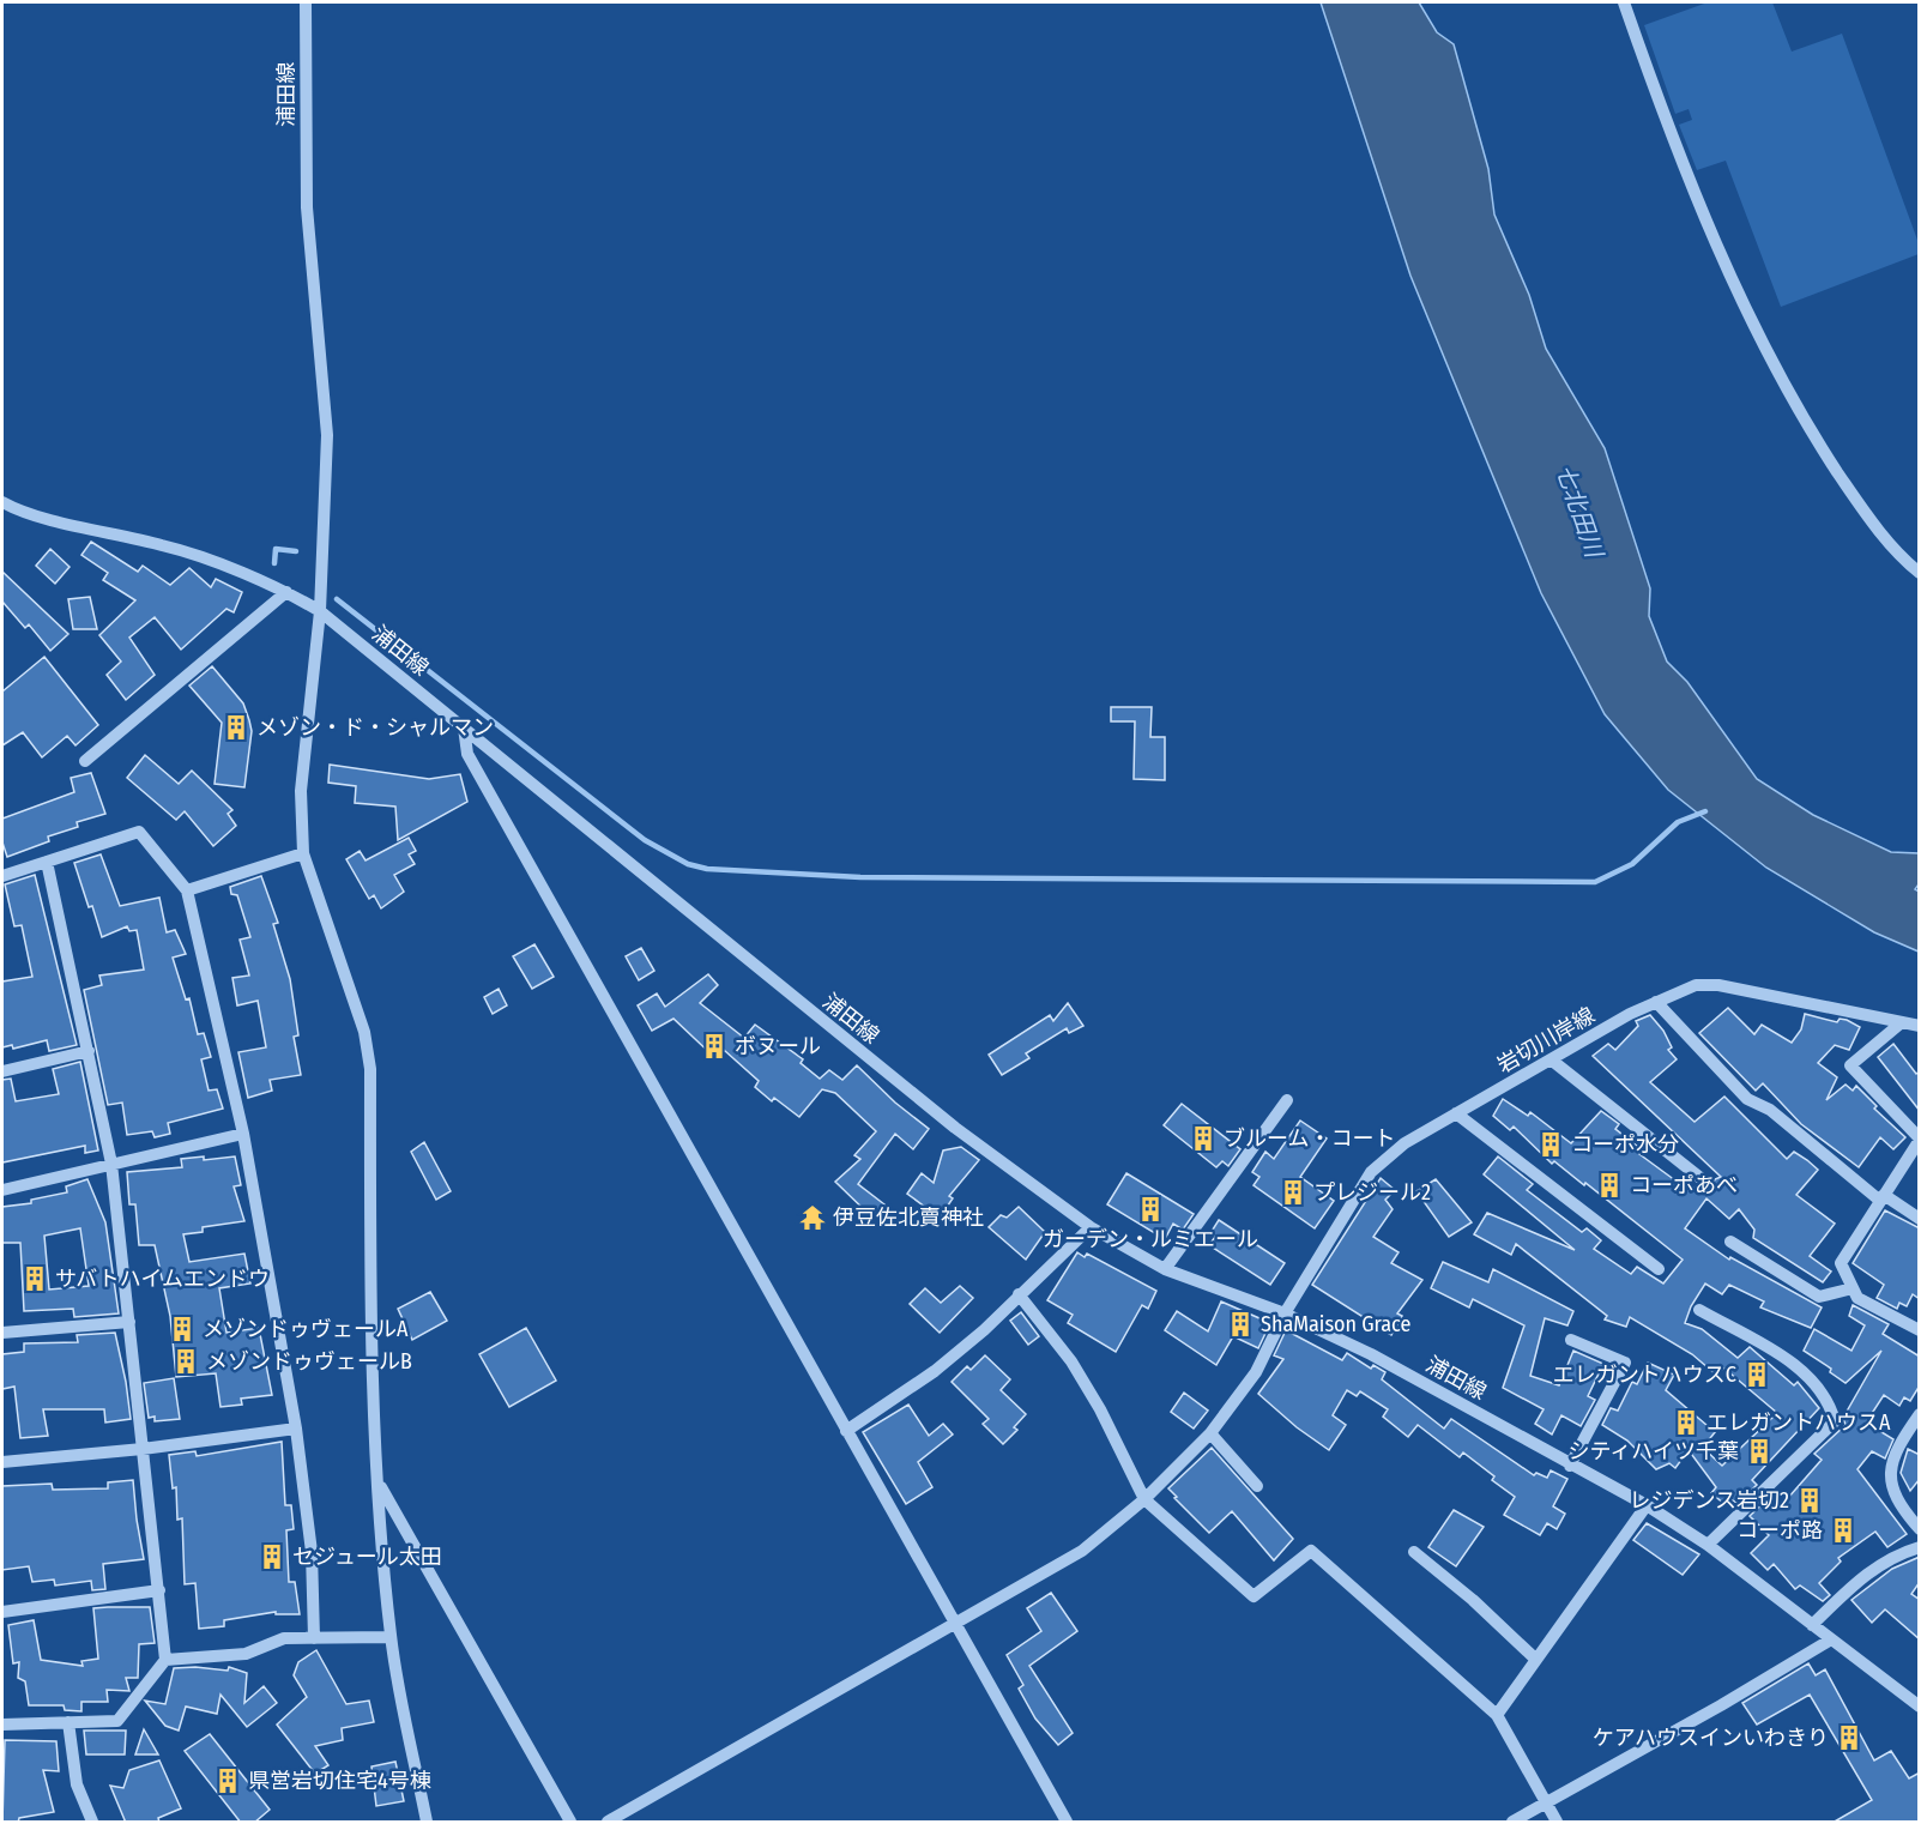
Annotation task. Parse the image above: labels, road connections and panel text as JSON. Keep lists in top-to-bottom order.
{
  "streets": {
    "street": ["浦田線", "岩切川岸線"]
  },
  "crossings": [
    ["浦田線", "岩切川岸線"]
  ],
  "water": ["七北田川"],
  "places": {
    "building": [
      "メゾン・ド・シャルマン",
      "ボヌール",
      "ブルーム・コート",
      "コーポ水分",
      "コーポあべ",
      "プレジール2",
      "ガーデン・ルミエール",
      "サバトハイムエンドウ",
      "ShaMaison Grace",
      "メゾンドゥヴェールA",
      "メゾンドゥヴェールB",
      "エレガントハウスC",
      "エレガントハウスA",
      "シティハイツ千葉",
      "レジデンス岩切2",
      "コーポ路",
      "セジュール太田",
      "ケアハウスインいわきり",
      "県営岩切住宅4号棟"
    ],
    "temple": ["伊豆佐北賣神社"]
  }
}
